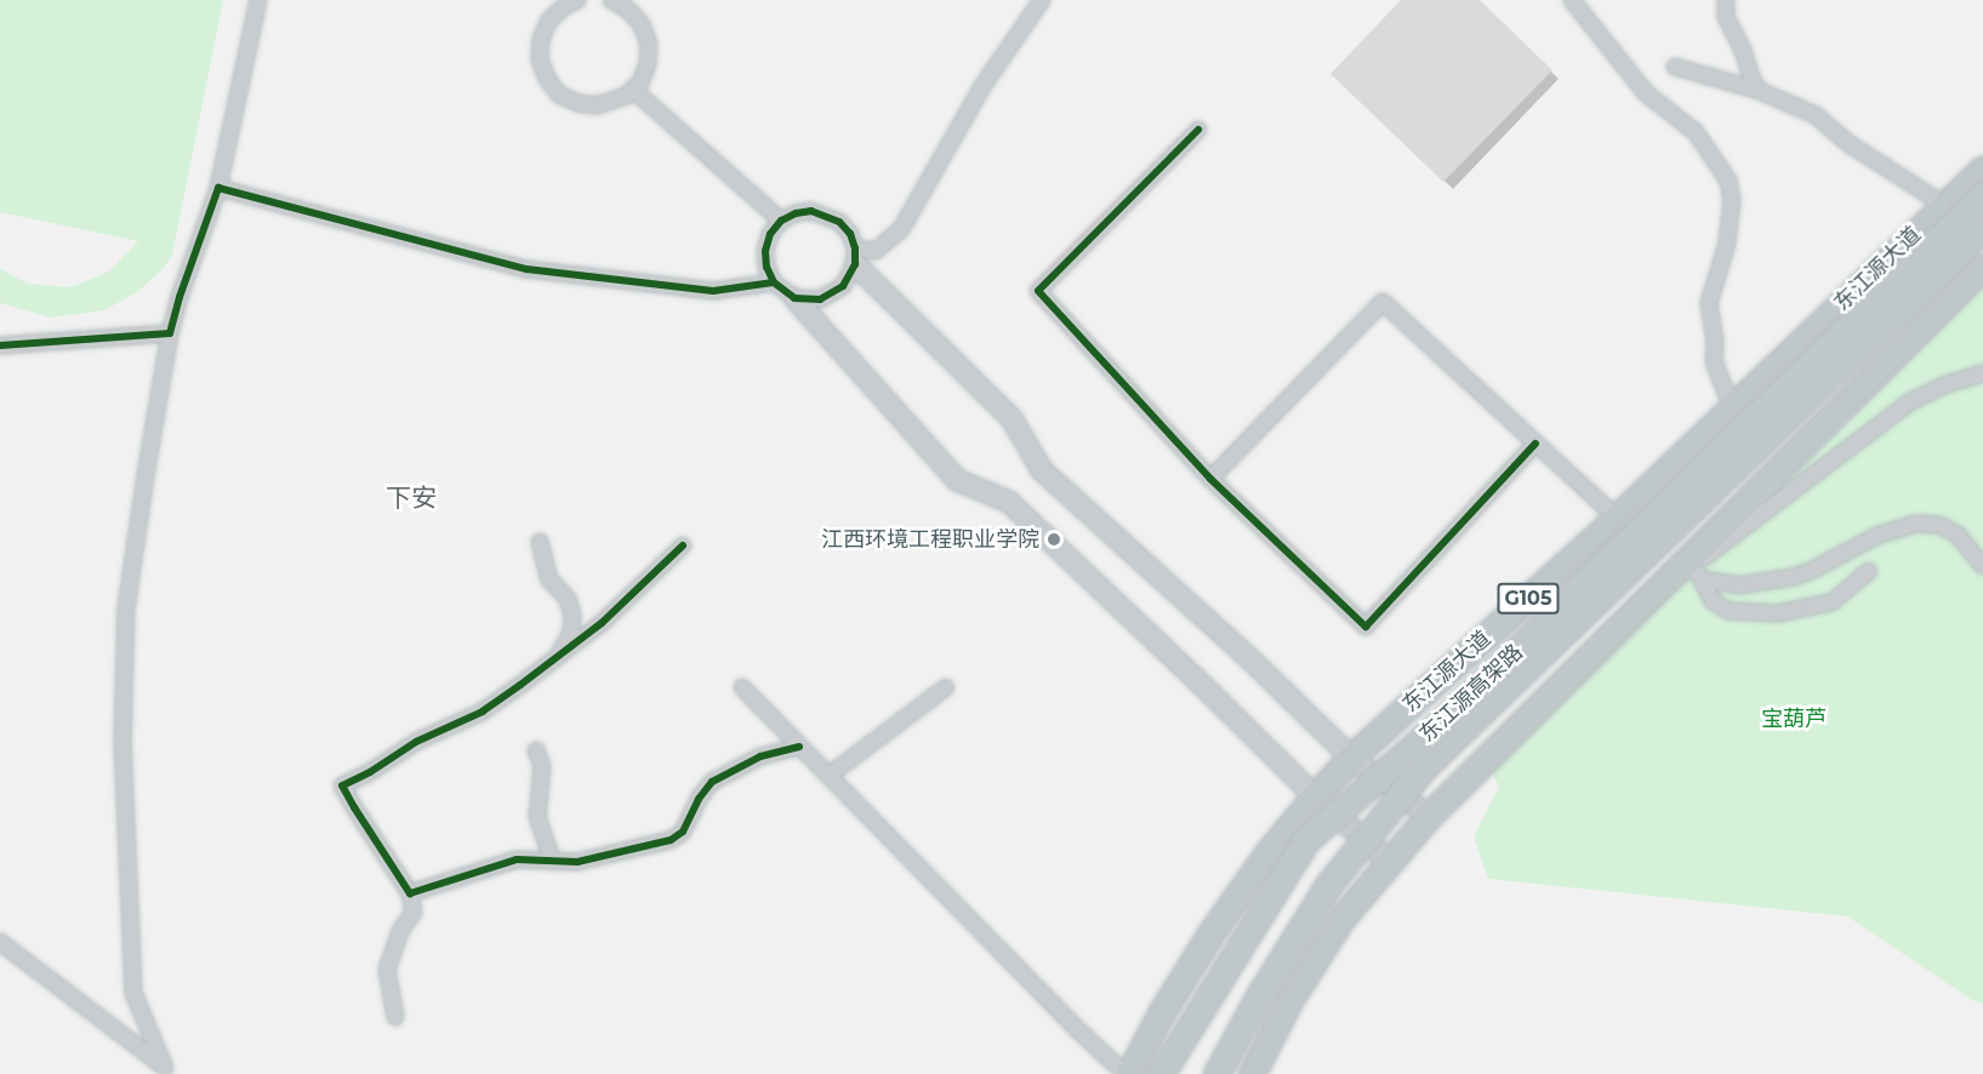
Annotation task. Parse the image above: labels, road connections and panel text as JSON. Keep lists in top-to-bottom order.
{
  "streets": {
    "highway": ["东江源大道", "G105", "东江源高架路"]
  },
  "districts": ["下安"],
  "parks": ["宝葫芦"],
  "places": ["江西环境工程职业学院"]
}
